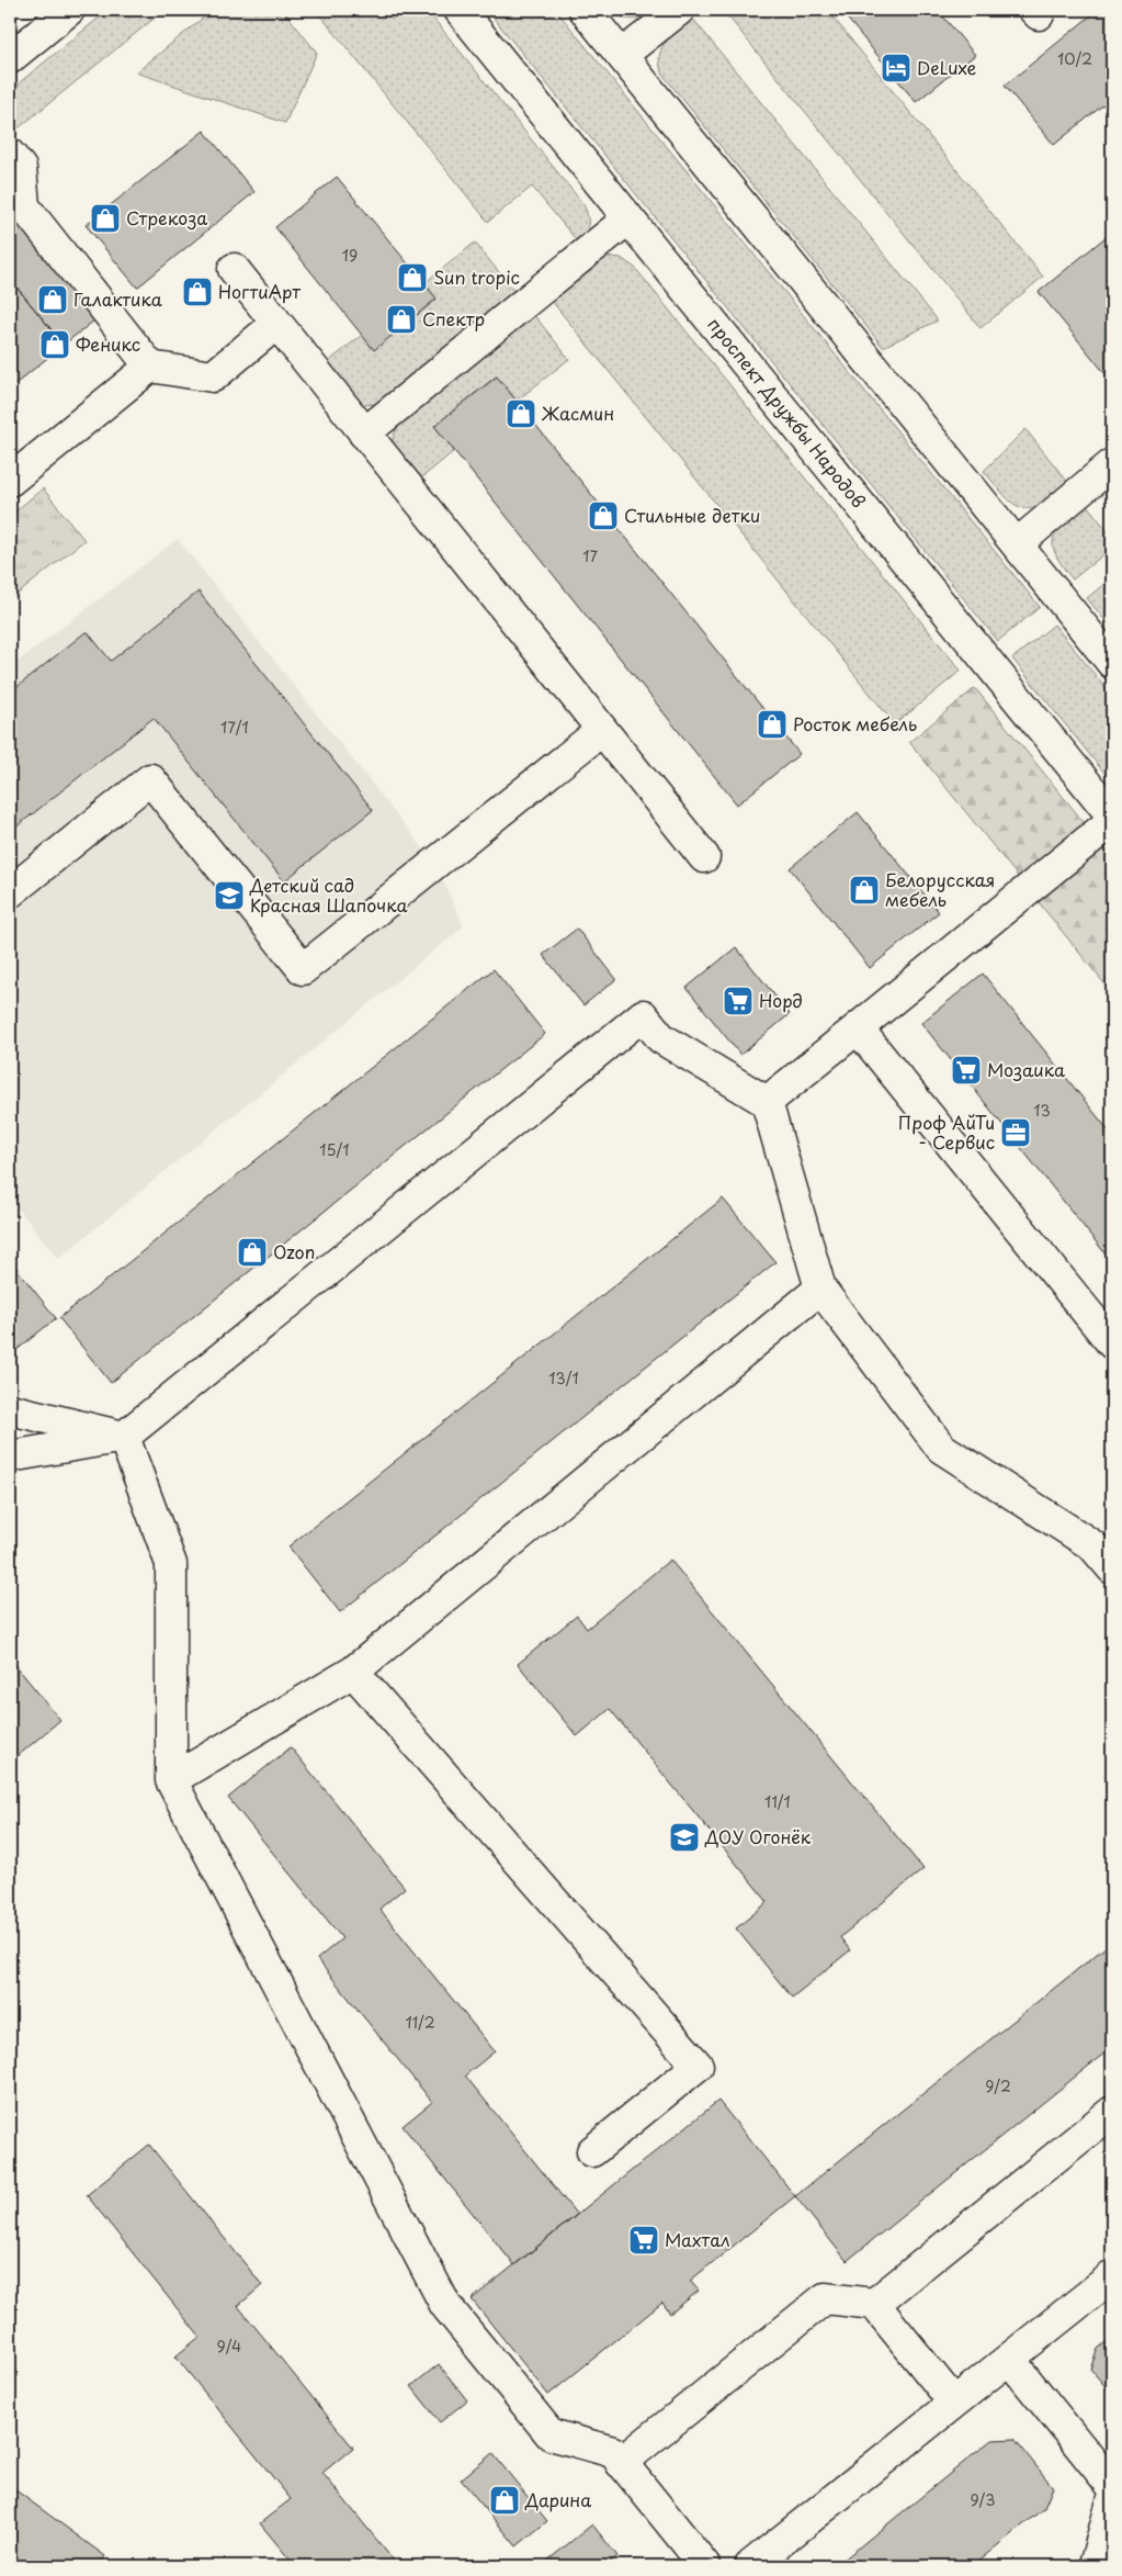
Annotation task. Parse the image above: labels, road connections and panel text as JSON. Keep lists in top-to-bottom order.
{
  "streets": {
    "street": ["проспект Дружбы Народов"]
  },
  "places": {
    "hotel": ["DeLuxe"],
    "shop": [
      "Стрекоза",
      "Sun tropic",
      "НогтиАрт",
      "Галактика",
      "Спектр",
      "Феникс",
      "Жасмин",
      "Стильные детки",
      "Росток мебель",
      "Белорусская мебель",
      "Ozon",
      "Дарина"
    ],
    "school or university": ["Детский сад Красная Шапочка", "ДОУ Огонёк"],
    "supermarket": ["Норд", "Мозаика", "Махтал"],
    "office": ["Проф АйТи - Сервис"]
  },
  "house_numbers": [
    "10/2",
    "19",
    "17",
    "17/1",
    "13",
    "15/1",
    "13/1",
    "11/1",
    "11/2",
    "9/2",
    "9/4",
    "9/3"
  ]
}
